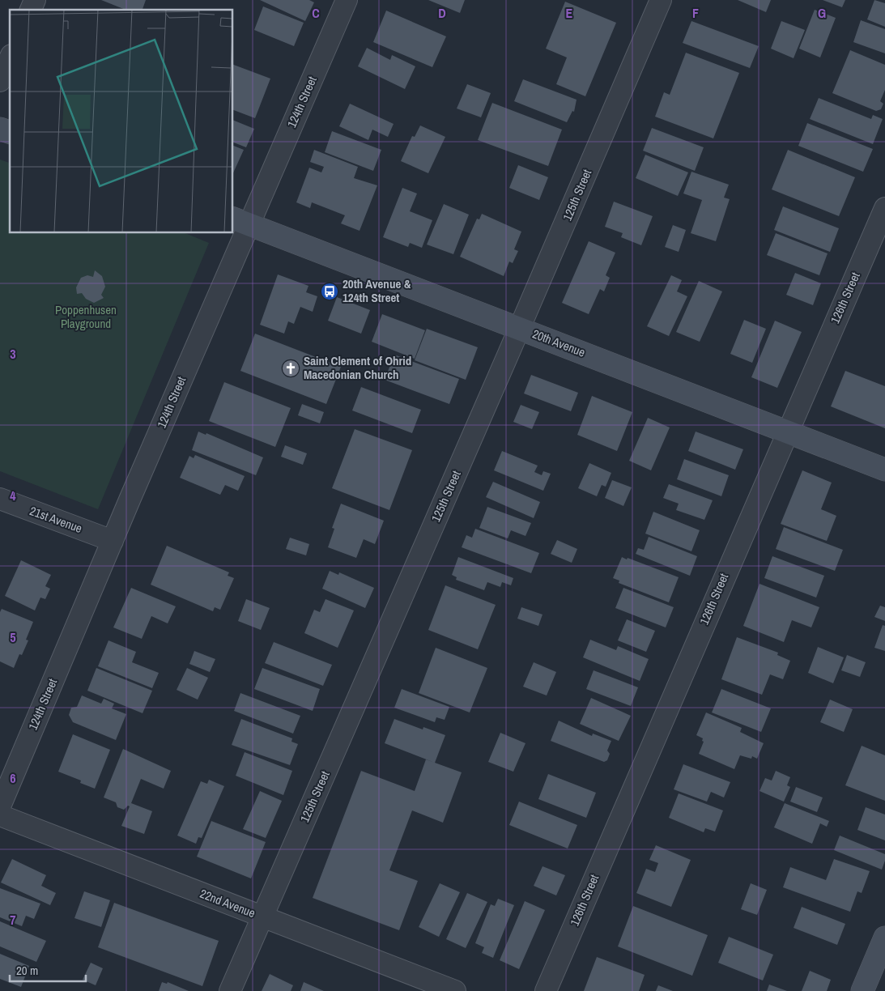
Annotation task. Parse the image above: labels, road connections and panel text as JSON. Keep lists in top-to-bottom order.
{
  "streets": {
    "street": [
      "124th Street",
      "125th Street",
      "126th Street",
      "20th Avenue",
      "21st Avenue",
      "22nd Avenue"
    ]
  },
  "crossings": [
    ["124th Street", "20th Avenue"],
    ["124th Street", "21st Avenue"],
    ["125th Street", "20th Avenue"],
    ["125th Street", "22nd Avenue"],
    ["126th Street", "20th Avenue"]
  ],
  "parks": ["Poppenhusen Playground"],
  "places": {
    "bus stop": ["20th Avenue & 124th Street"],
    "church": ["Saint Clement of Ohrid Macedonian Church"]
  },
  "scale_bar": "20 m",
  "grid": {
    "columns": [
      "C",
      "D",
      "E",
      "F",
      "G"
    ],
    "rows": [
      "3",
      "4",
      "5",
      "6",
      "7"
    ]
  }
}
